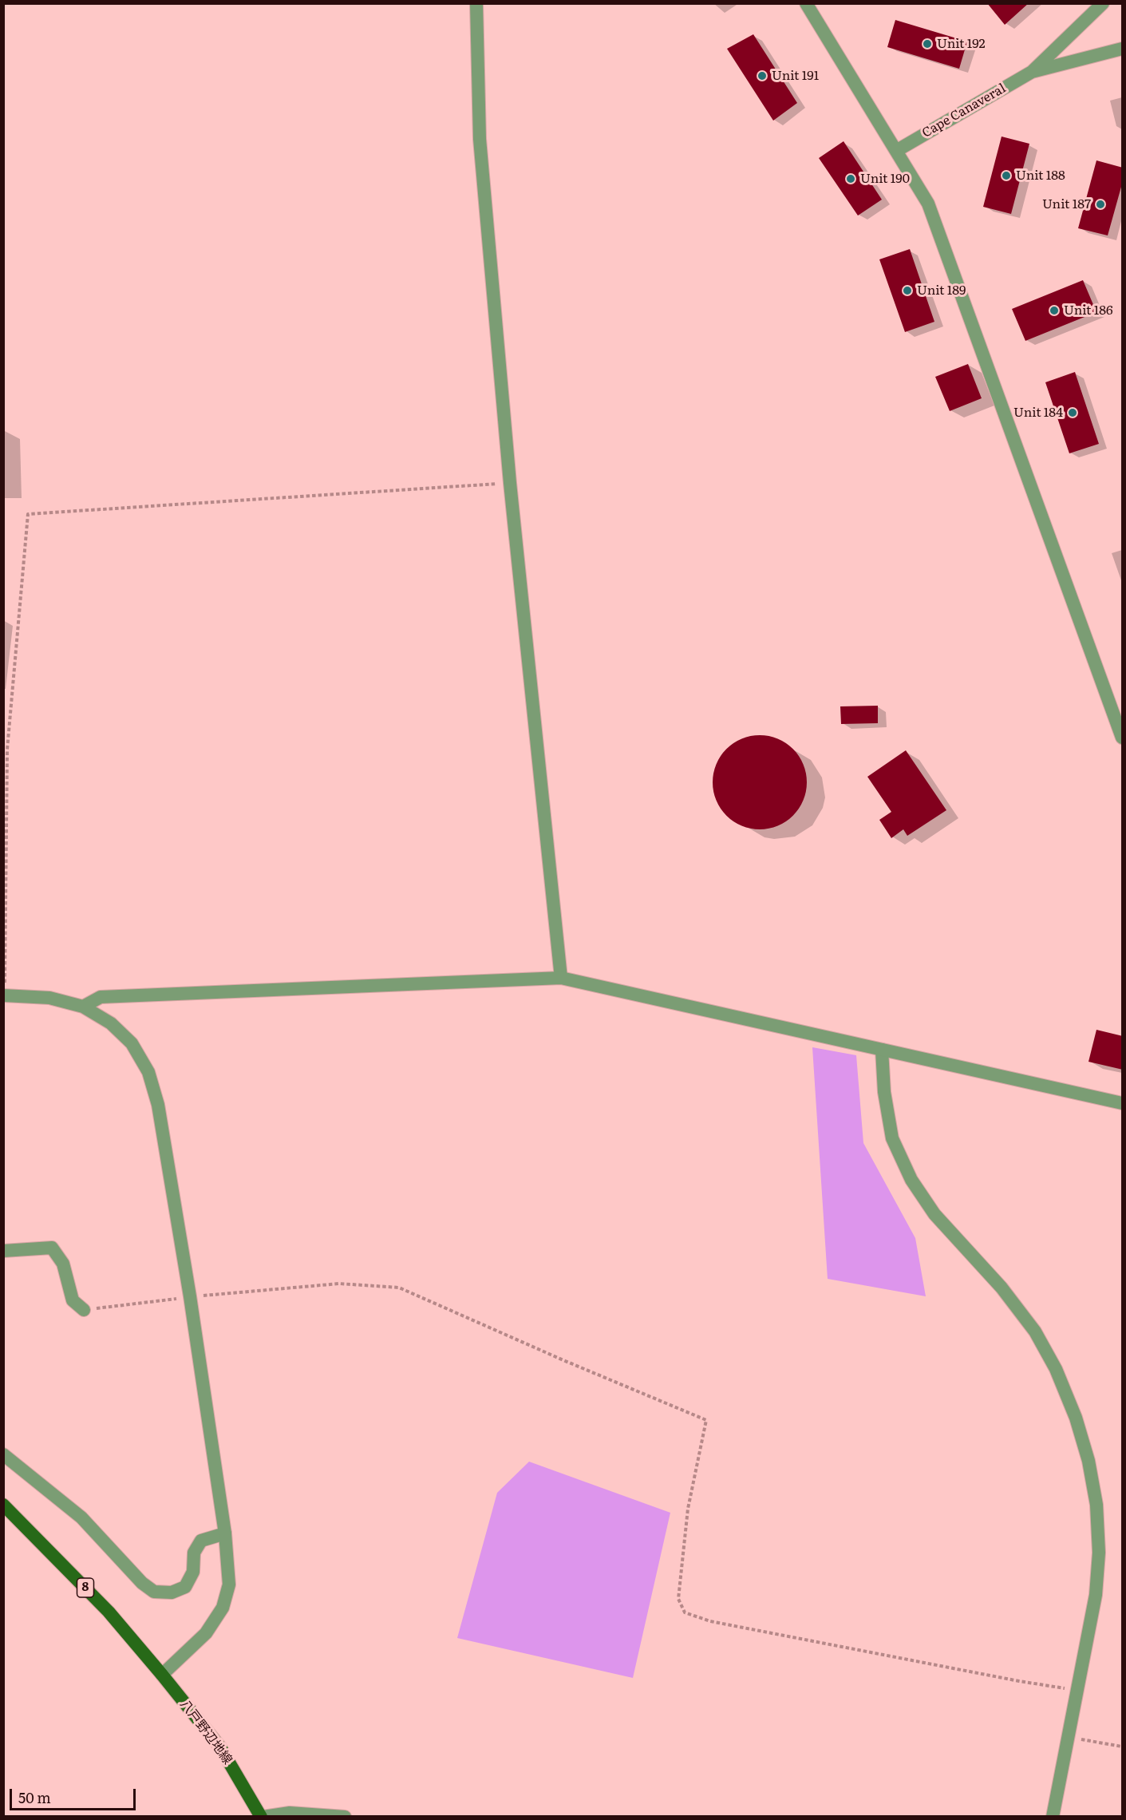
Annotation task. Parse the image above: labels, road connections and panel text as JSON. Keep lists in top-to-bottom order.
{
  "streets": {
    "main road": ["8", "八戸野辺地線"],
    "street": ["Cape Canaveral"]
  },
  "crossings": [
    ["8", "八戸野辺地線"]
  ],
  "places": [
    "Unit 192",
    "Unit 191",
    "Unit 188",
    "Unit 190",
    "Unit 187",
    "Unit 189",
    "Unit 186",
    "Unit 184"
  ],
  "scale_bar": "50 m"
}
